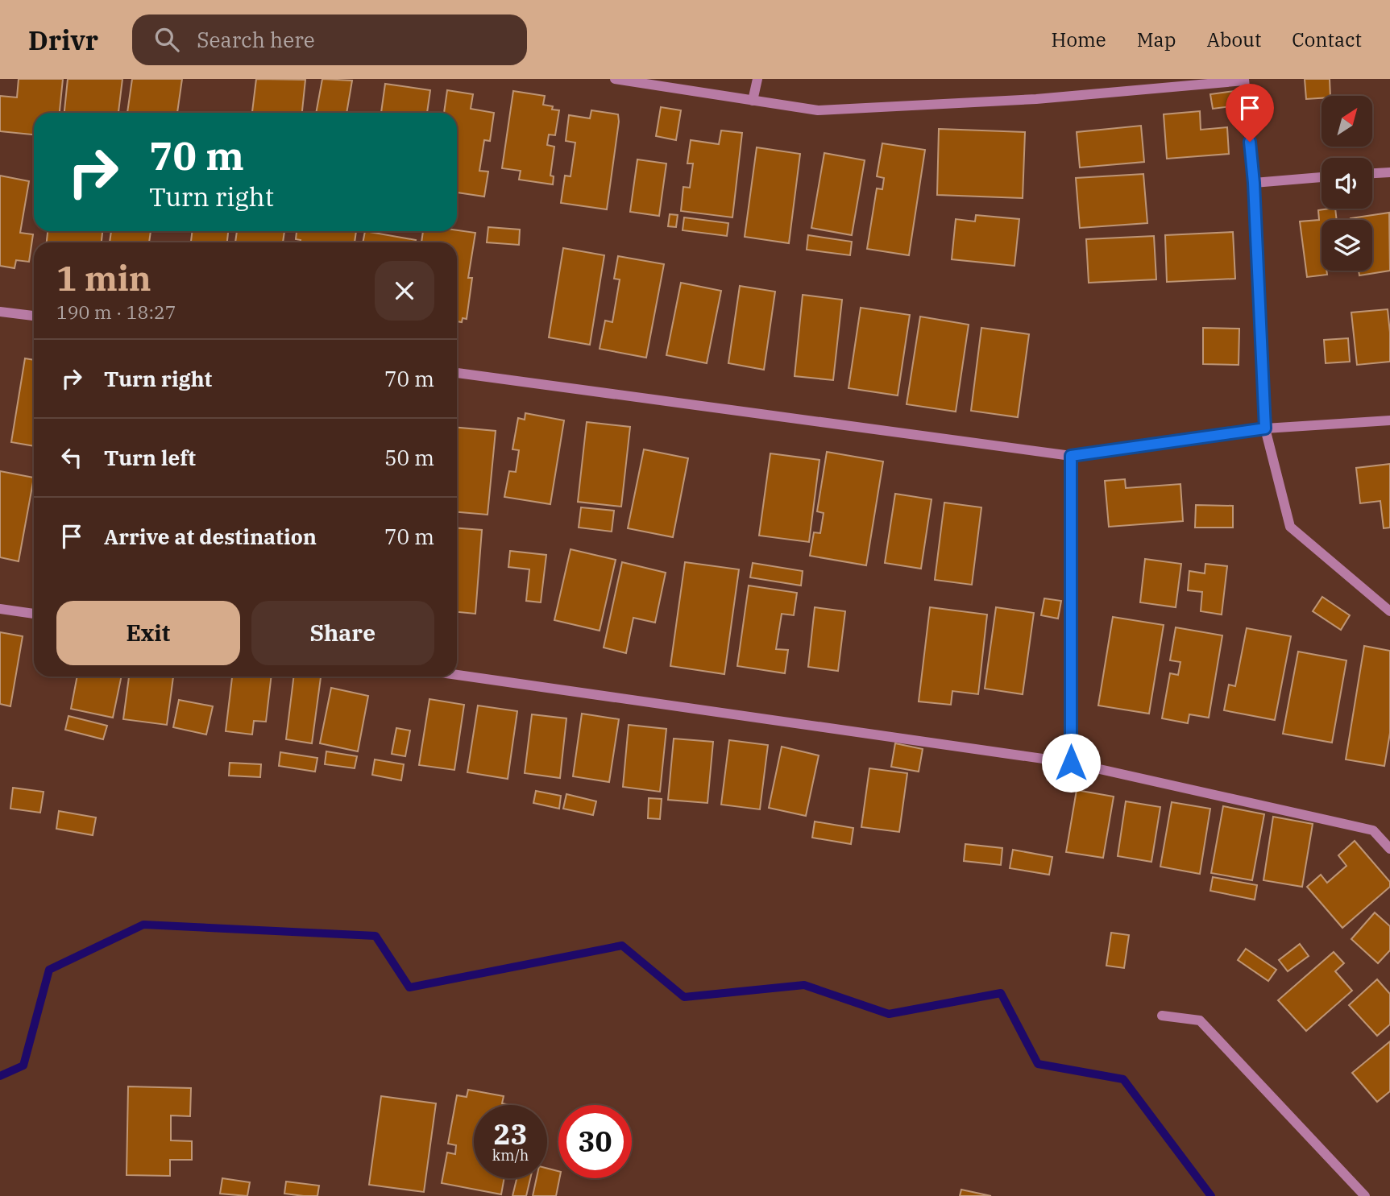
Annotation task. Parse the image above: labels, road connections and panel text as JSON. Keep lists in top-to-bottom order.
{
  "north": "top right",
  "page": {
    "header": "Drivr",
    "search": "Search here",
    "nav": [
      "Home",
      "Map",
      "About",
      "Contact"
    ],
    "turn": ["70 m", "Turn right"],
    "heading": ["1 min", "190 m · 18:27"],
    "list": [
      {
        "name": "Turn right",
        "value": "70 m"
      },
      {
        "name": "Turn left",
        "value": "50 m"
      },
      {
        "name": "Arrive at destination",
        "value": "70 m"
      }
    ],
    "buttons": ["Exit", "Share"],
    "speed": "23 km/h",
    "limit": "30"
  }
}
